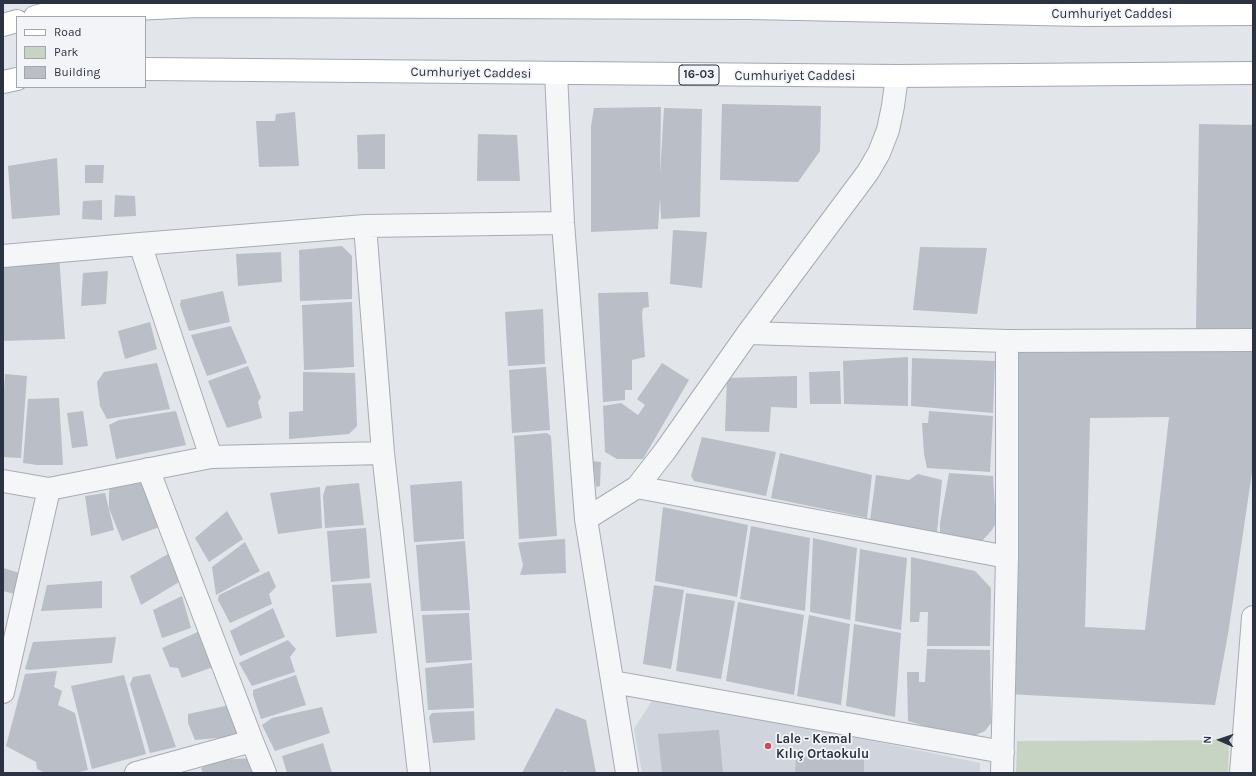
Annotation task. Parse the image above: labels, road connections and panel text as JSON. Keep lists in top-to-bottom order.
{
  "streets": {
    "main road": ["Cumhuriyet Caddesi", "16-03"]
  },
  "places": ["Lale - Kemal Kılıç Ortaokulu"],
  "legend": ["Road", "Park", "Building"],
  "north": "left"
}
